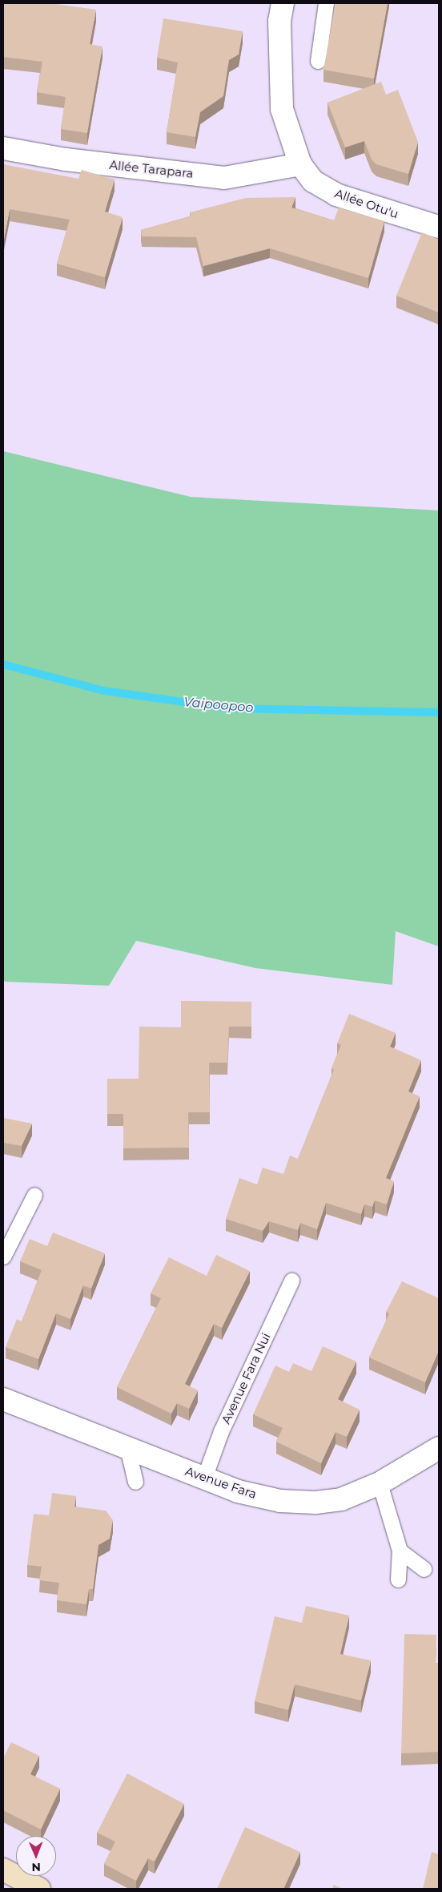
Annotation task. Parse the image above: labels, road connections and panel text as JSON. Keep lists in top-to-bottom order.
{
  "streets": {
    "street": ["Allée Tarapara", "Allée Otu'u", "Avenue Fara"],
    "lane": ["Avenue Fara Nui"]
  },
  "crossings": [
    ["Allée Tarapara", "Allée Otu'u"],
    ["Avenue Fara Nui", "Avenue Fara"]
  ],
  "water": ["Vaipoopoo"],
  "north": "bottom"
}
